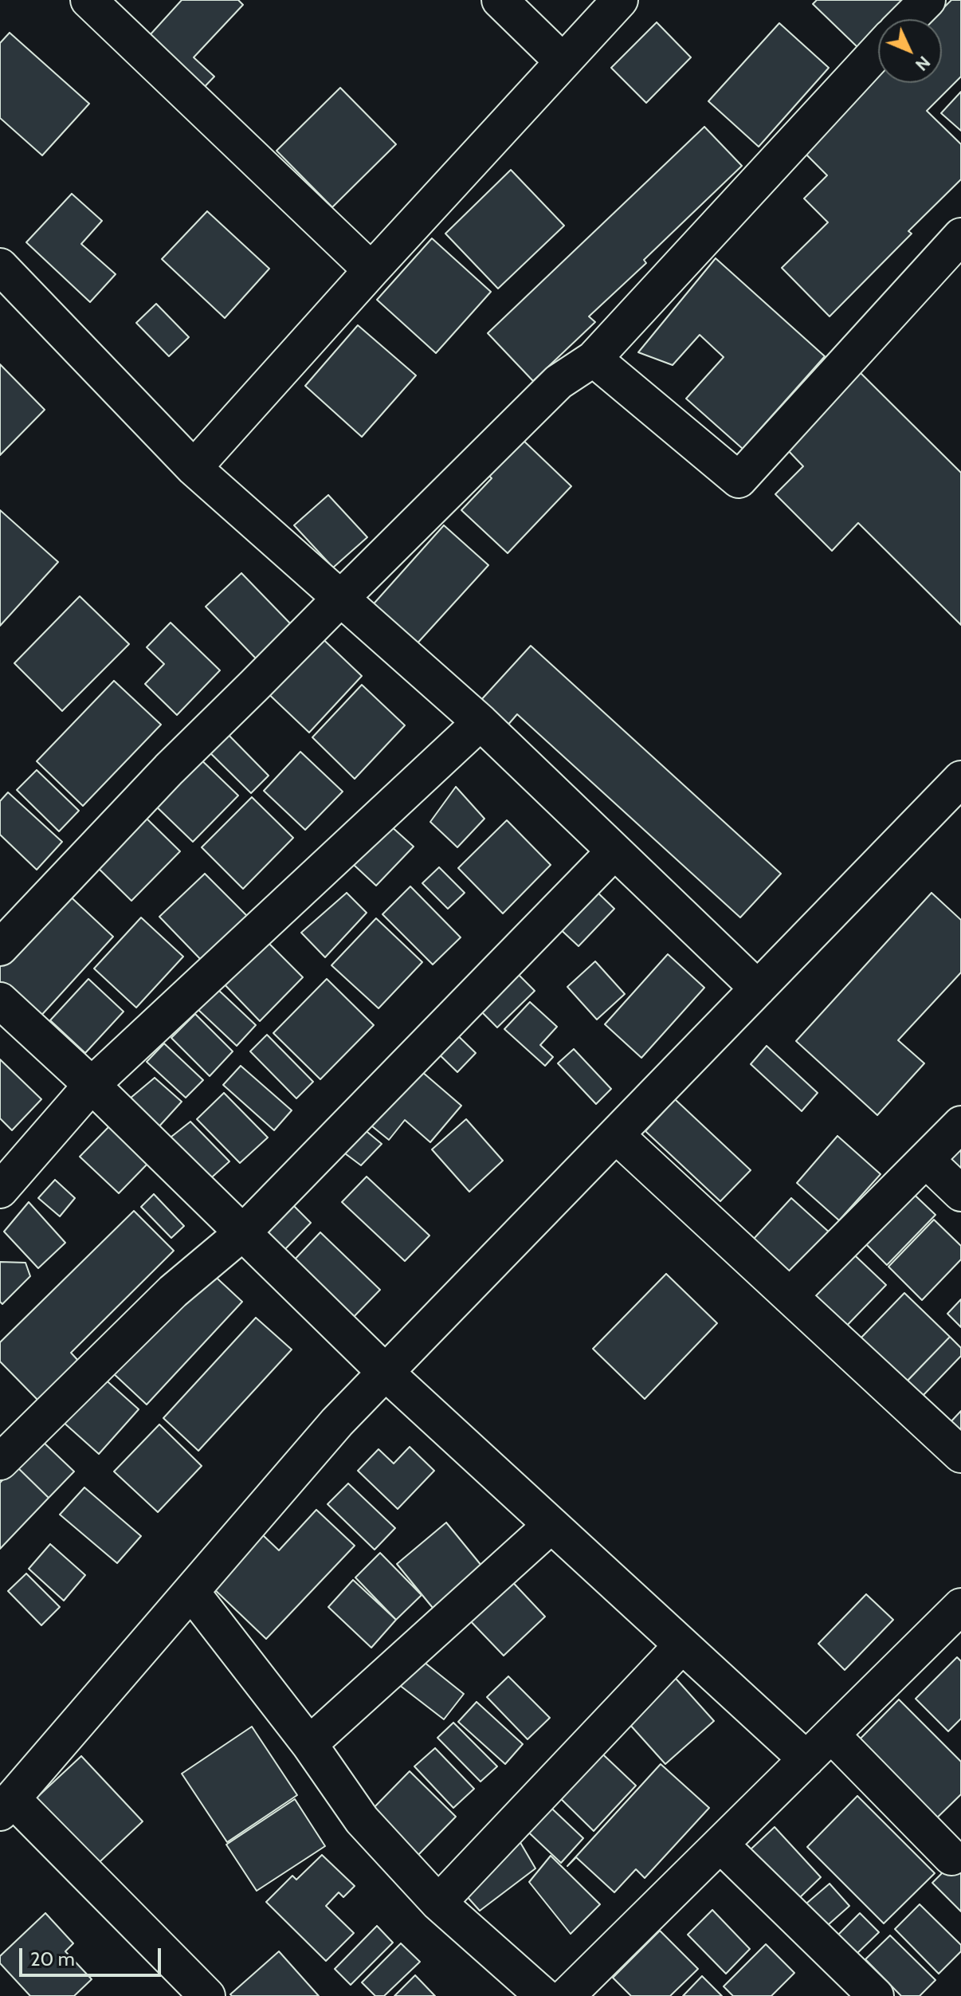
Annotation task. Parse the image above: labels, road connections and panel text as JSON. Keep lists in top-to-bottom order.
{
  "scale_bar": "20 m",
  "north": "bottom right"
}
